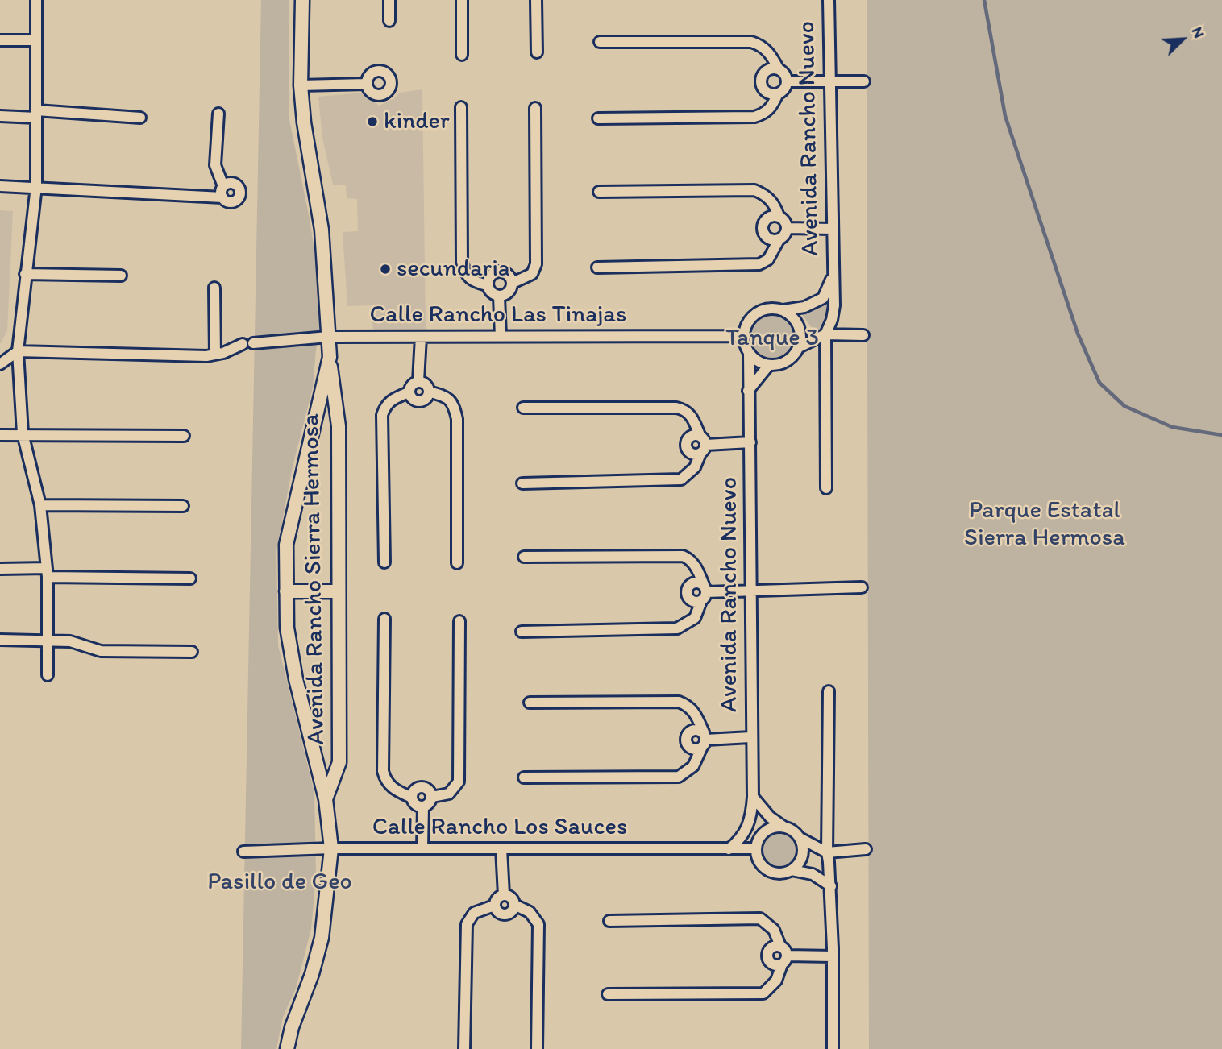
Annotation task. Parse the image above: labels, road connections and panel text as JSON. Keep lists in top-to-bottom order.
{
  "streets": {
    "street": [
      "Avenida Rancho Nuevo",
      "Calle Rancho Las Tinajas",
      "Avenida Rancho Sierra Hermosa",
      "Calle Rancho Los Sauces"
    ]
  },
  "crossings": [
    ["Avenida Rancho Nuevo", "Calle Rancho Las Tinajas"],
    ["Calle Rancho Las Tinajas", "Avenida Rancho Sierra Hermosa"],
    ["Avenida Rancho Sierra Hermosa", "Calle Rancho Los Sauces"]
  ],
  "parks": ["Tanque 3", "Parque Estatal Sierra Hermosa", "Pasillo de Geo"],
  "places": ["kinder", "secundaria"],
  "north": "top right"
}
